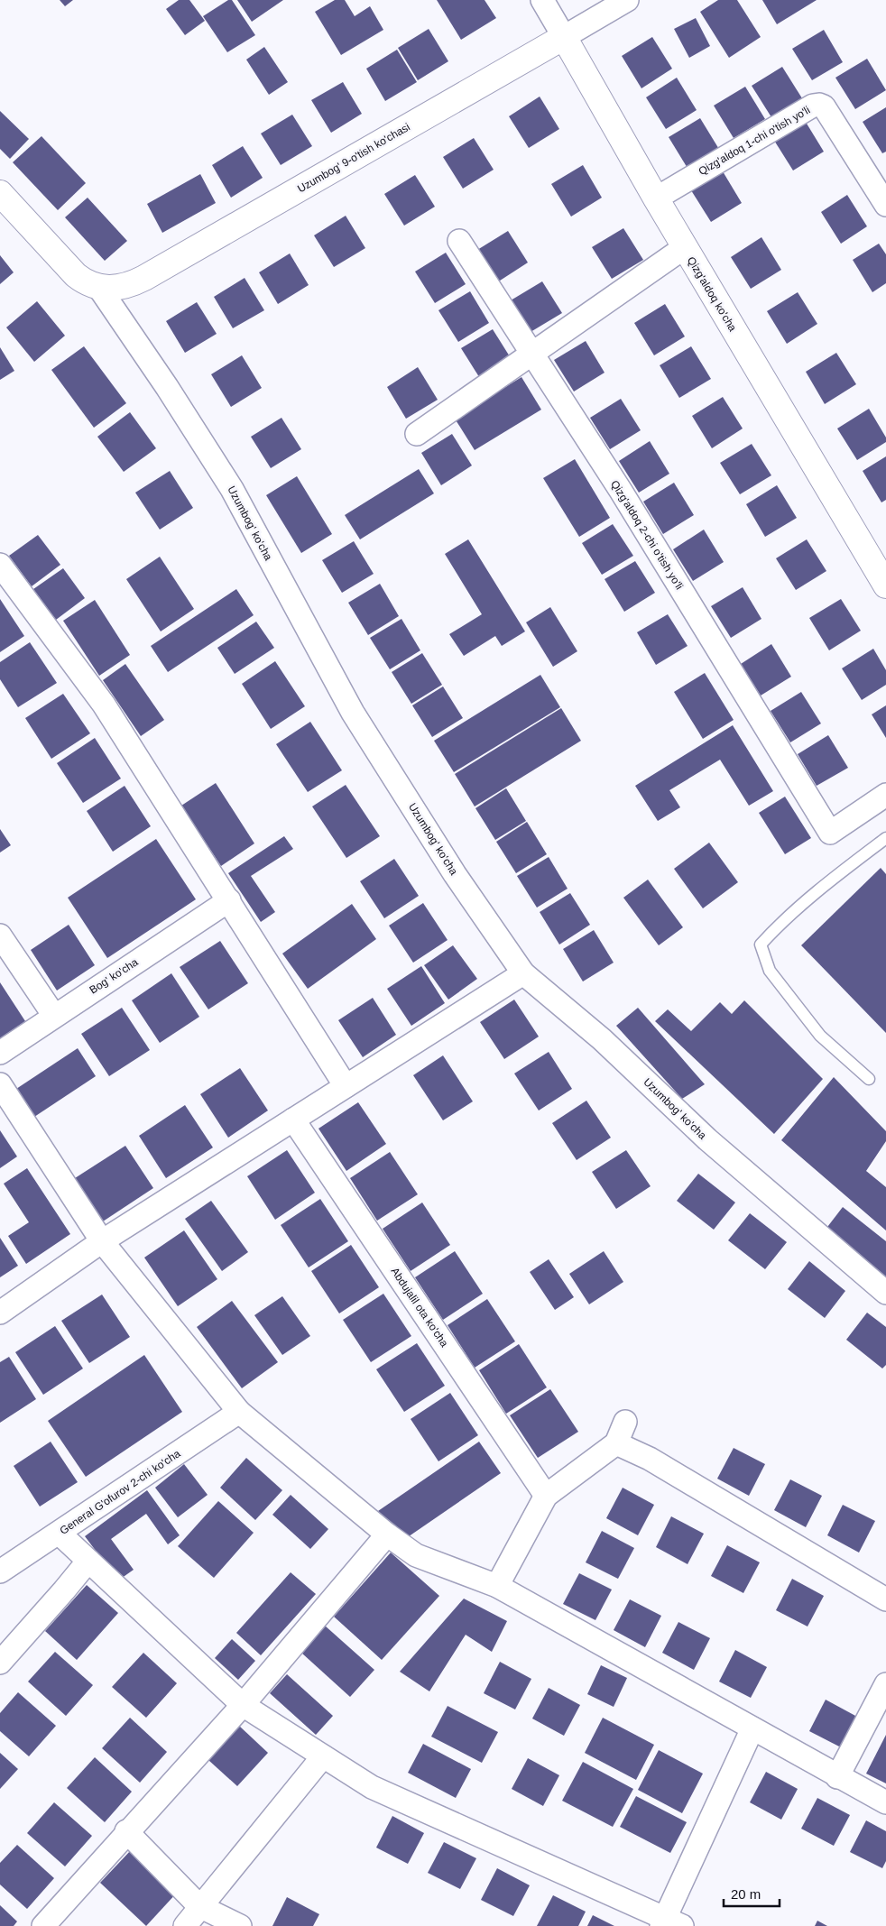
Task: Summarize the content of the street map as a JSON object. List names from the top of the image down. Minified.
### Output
{"streets":{"street":["Qizg'aldoq 1-chi o'tish yo'li","Uzumbog' 9-o'tish ko'chasi","Qizg'aldoq ko'cha","Uzumbog' ko'cha","Qizg'aldoq 2-chi o'tish yo'li","Bog' ko'cha","Abdujalil ota ko'cha","General G'ofurov 2-chi ko'cha"]},"crossings":[["Qizg'aldoq 1-chi o'tish yo'li","Qizg'aldoq ko'cha"],["Uzumbog' 9-o'tish ko'chasi","Qizg'aldoq ko'cha"],["Uzumbog' 9-o'tish ko'chasi","Uzumbog' ko'cha"]],"scale_bar":"20 m"}
